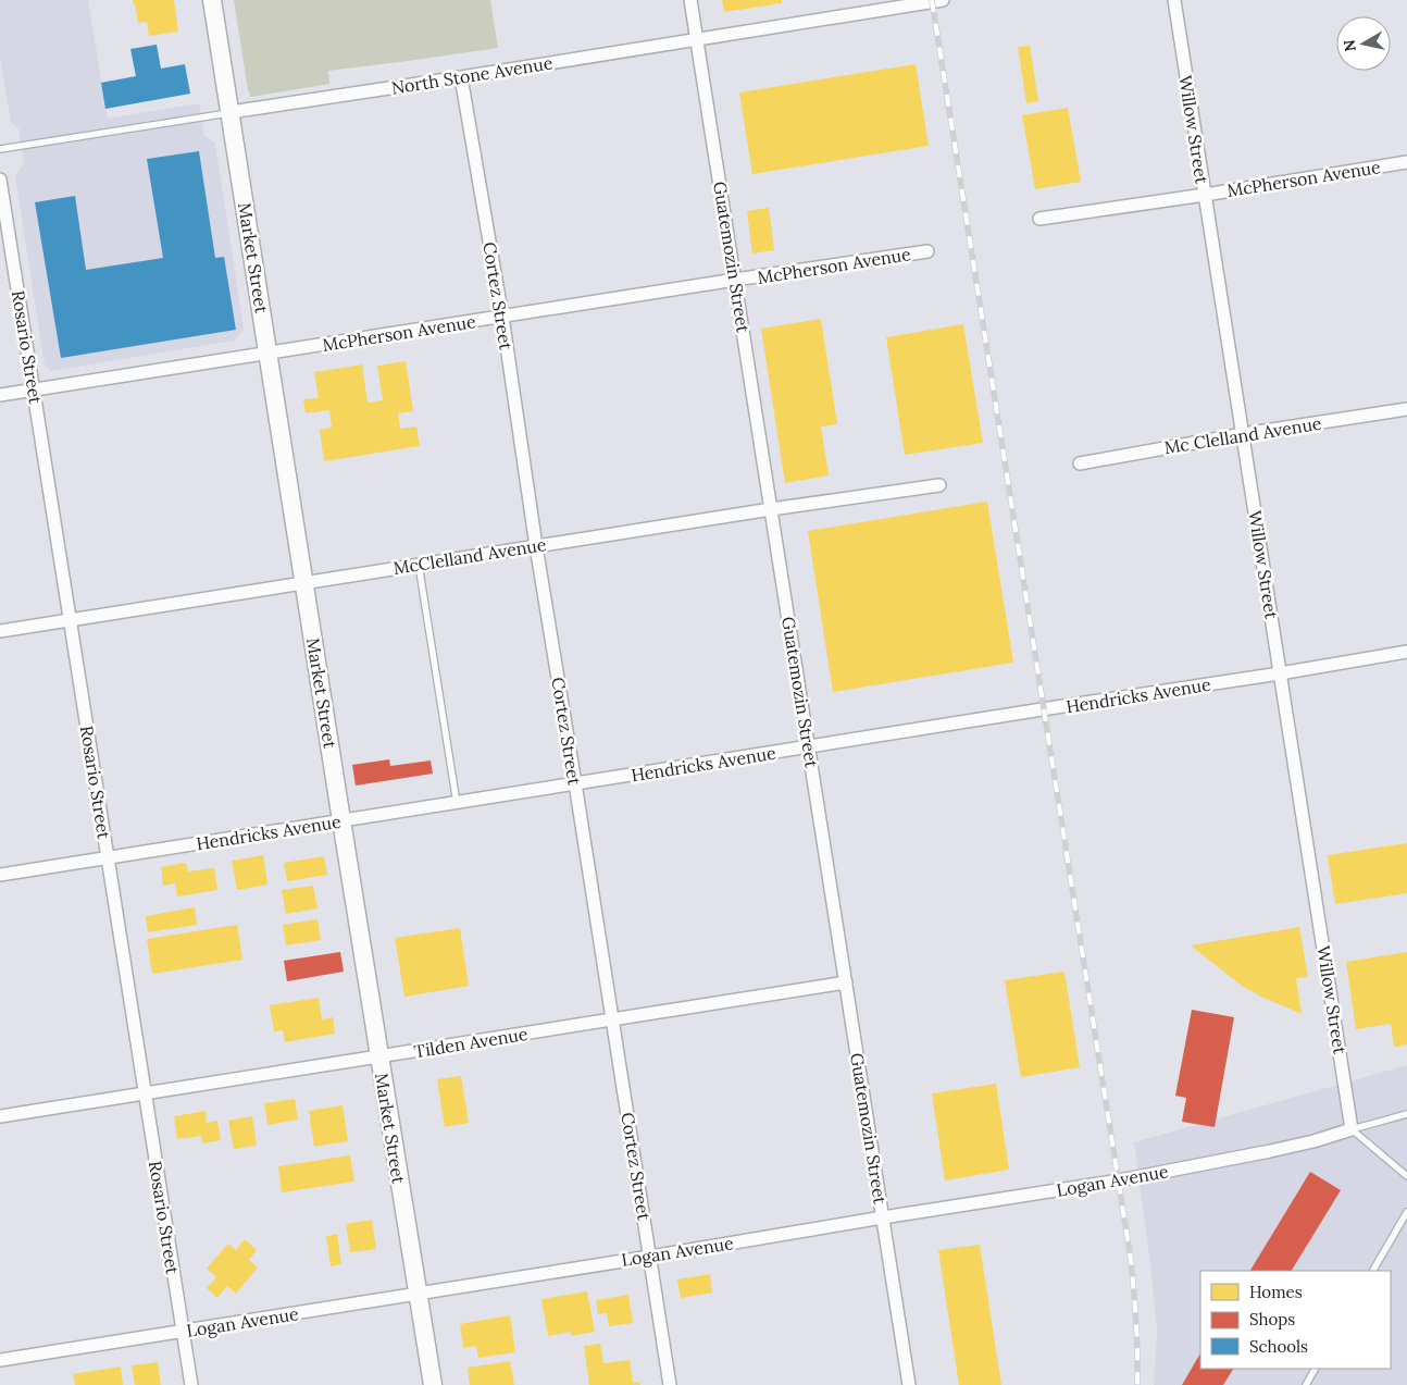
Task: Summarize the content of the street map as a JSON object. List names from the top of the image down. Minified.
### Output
{"streets":{"street":["North Stone Avenue","Willow Street","McPherson Avenue","Guatemozin Street","Market Street","Cortez Street","Rosario Street","Mc Clelland Avenue","McClelland Avenue","Hendricks Avenue","Tilden Avenue","Logan Avenue"]},"crossings":[["North Stone Avenue","Guatemozin Street"],["North Stone Avenue","Market Street"],["North Stone Avenue","Cortez Street"],["Willow Street","McPherson Avenue"],["Willow Street","Mc Clelland Avenue"],["Willow Street","Hendricks Avenue"],["Willow Street","Logan Avenue"],["McPherson Avenue","Guatemozin Street"],["McPherson Avenue","Market Street"],["McPherson Avenue","Cortez Street"],["McPherson Avenue","Rosario Street"],["Guatemozin Street","McClelland Avenue"],["Guatemozin Street","Hendricks Avenue"],["Guatemozin Street","Tilden Avenue"],["Guatemozin Street","Logan Avenue"],["Market Street","McClelland Avenue"],["Market Street","Hendricks Avenue"],["Market Street","Tilden Avenue"],["Market Street","Logan Avenue"],["Cortez Street","McClelland Avenue"],["Cortez Street","Hendricks Avenue"],["Cortez Street","Tilden Avenue"],["Cortez Street","Logan Avenue"],["Rosario Street","McClelland Avenue"],["Rosario Street","Hendricks Avenue"],["Rosario Street","Tilden Avenue"],["Rosario Street","Logan Avenue"]],"legend":["Homes","Shops","Schools"],"north":"left"}
